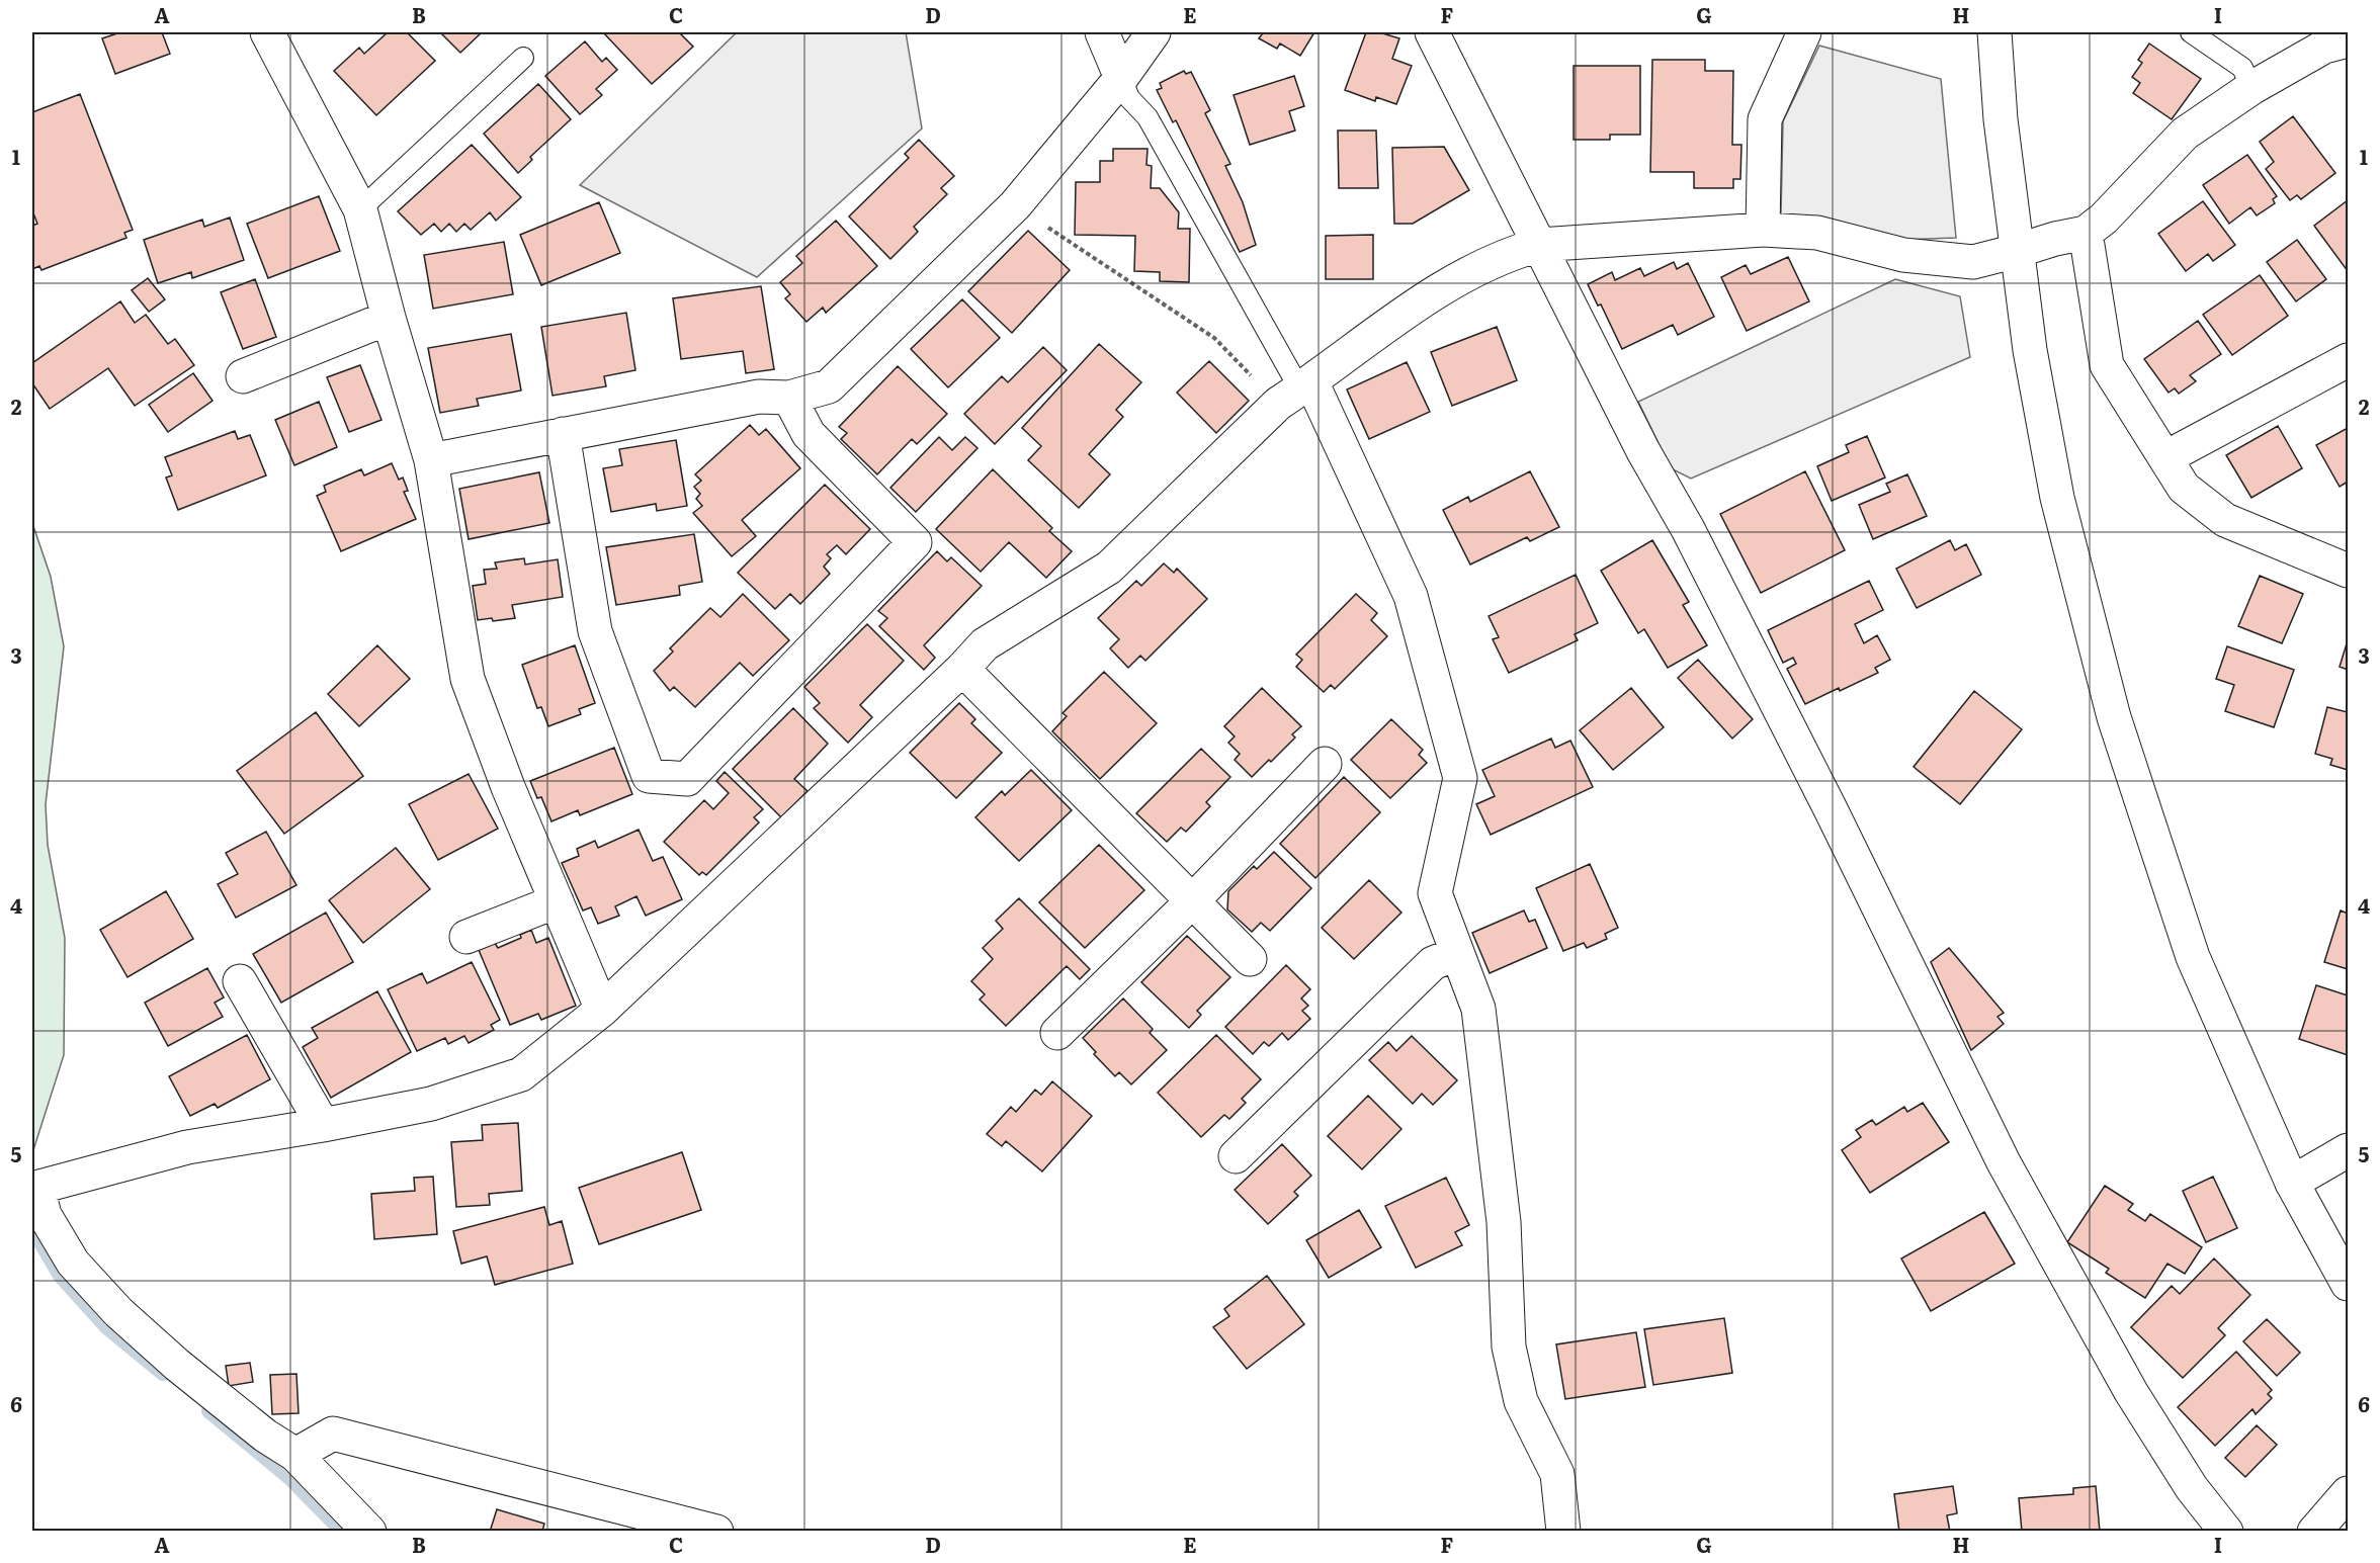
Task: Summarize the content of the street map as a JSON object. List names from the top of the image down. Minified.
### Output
{"grid":{"columns":["A","B","C","D","E","F","G","H","I"],"rows":["1","2","3","4","5","6"]}}
